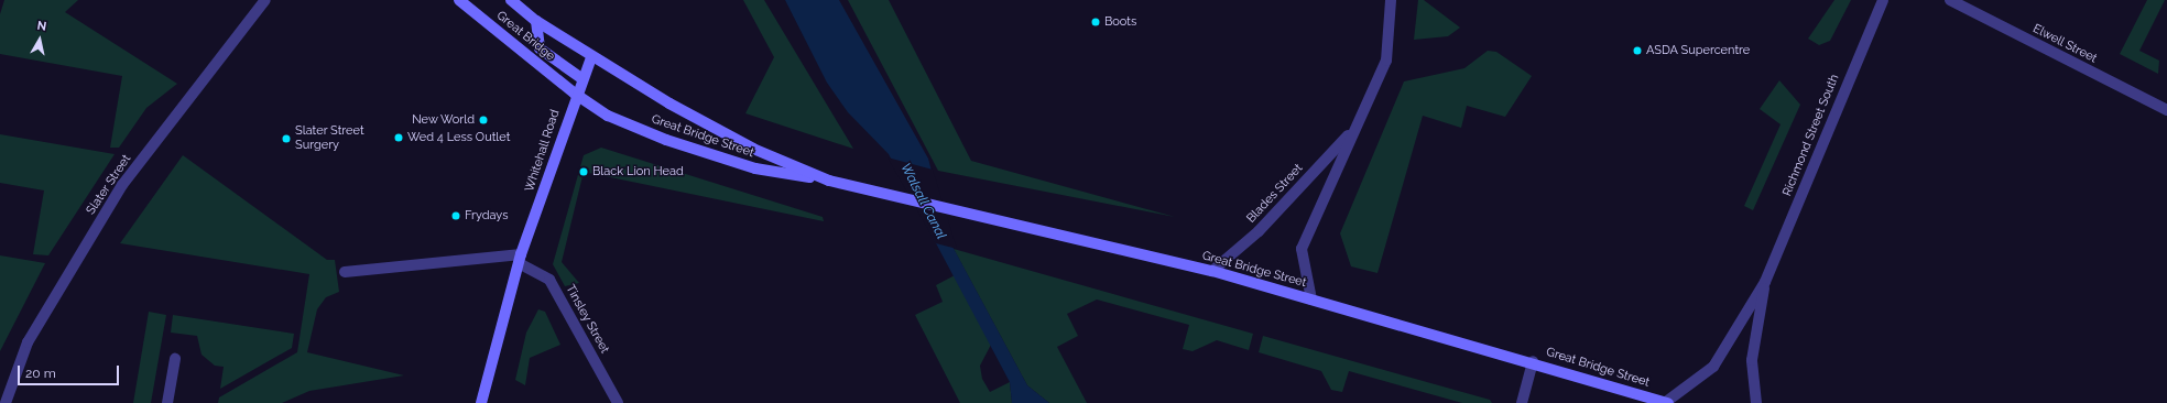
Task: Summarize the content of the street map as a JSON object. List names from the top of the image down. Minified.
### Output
{"streets":{"street":["Great Bridge","Elwell Street","Richmond Street South","Great Bridge Street","Whitehall Road","Slater Street","Blades Street","Tinsley Street"]},"crossings":[["Great Bridge","Great Bridge Street"],["Great Bridge","Whitehall Road"],["Richmond Street South","Great Bridge Street"],["Great Bridge Street","Whitehall Road"],["Great Bridge Street","Blades Street"],["Whitehall Road","Tinsley Street"]],"water":["Walsall Canal"],"places":["Boots","ASDA Supercentre","New World","Wed 4 Less Outlet","Slater Street Surgery","Black Lion Head","Frydays"],"scale_bar":"20 m","north":"top"}
